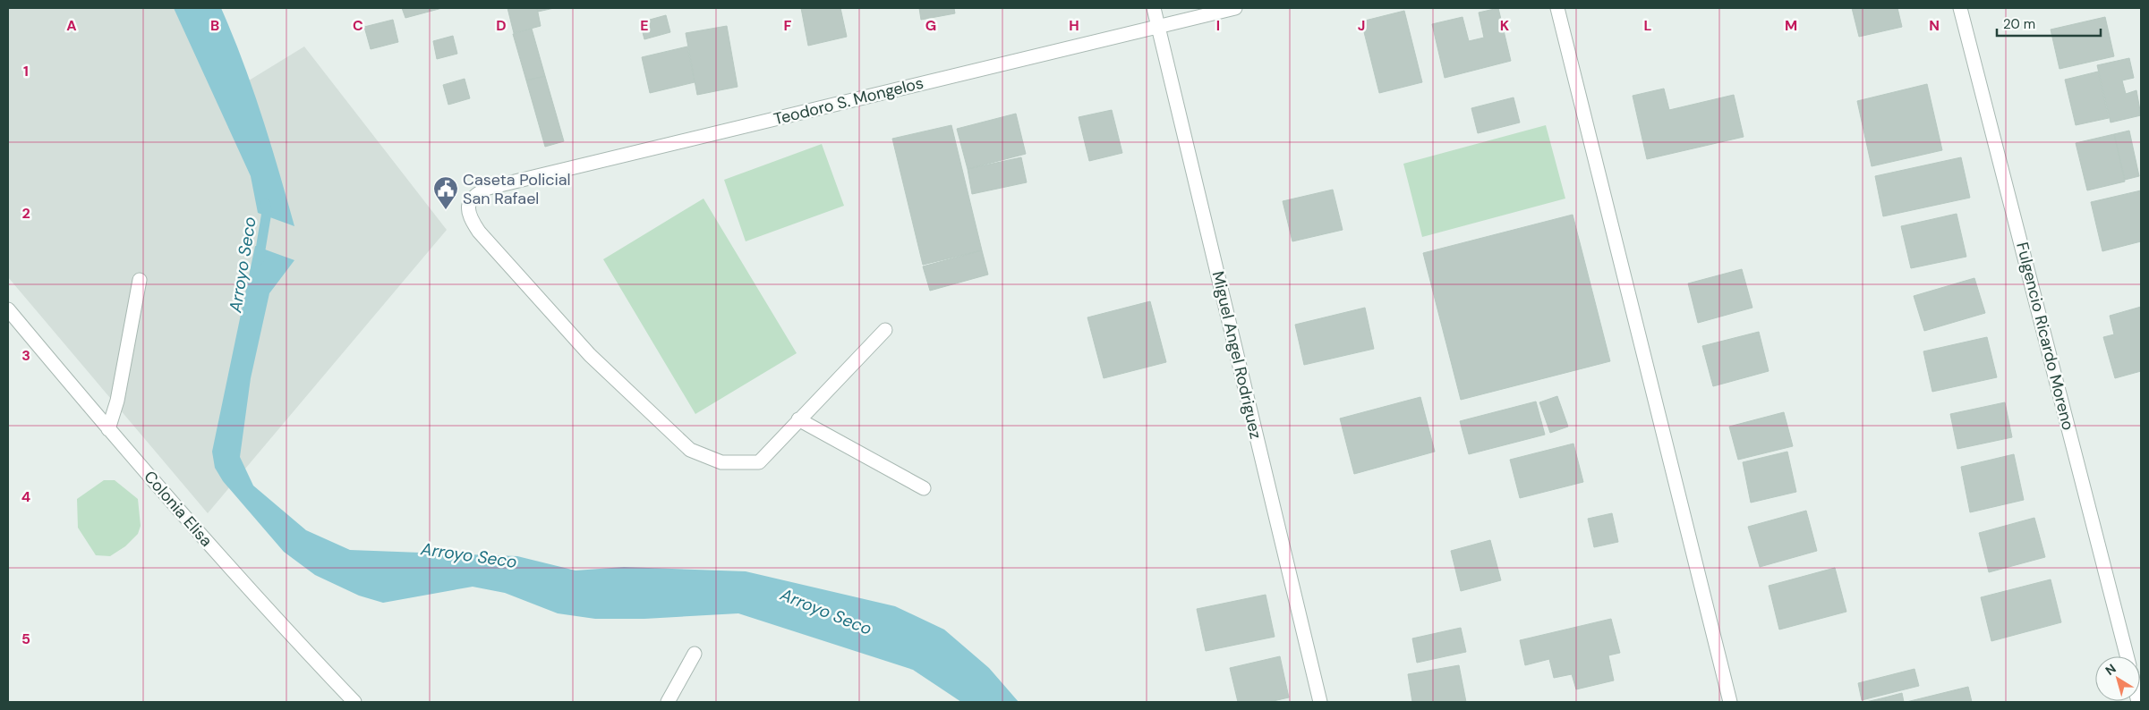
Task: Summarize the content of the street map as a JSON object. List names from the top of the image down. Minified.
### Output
{"streets":{"street":["Teodoro S. Mongelos","Fulgencio Ricardo Moreno","Miguel Angel Rodriguez","Colonia Elisa"]},"crossings":[["Teodoro S. Mongelos","Miguel Angel Rodriguez"]],"water":["Arroyo Seco"],"places":{"public building":["Caseta Policial San Rafael"]},"scale_bar":"20 m","north":"top left","grid":{"columns":["A","B","C","D","E","F","G","H","I","J","K","L","M","N"],"rows":["1","2","3","4","5"]}}
